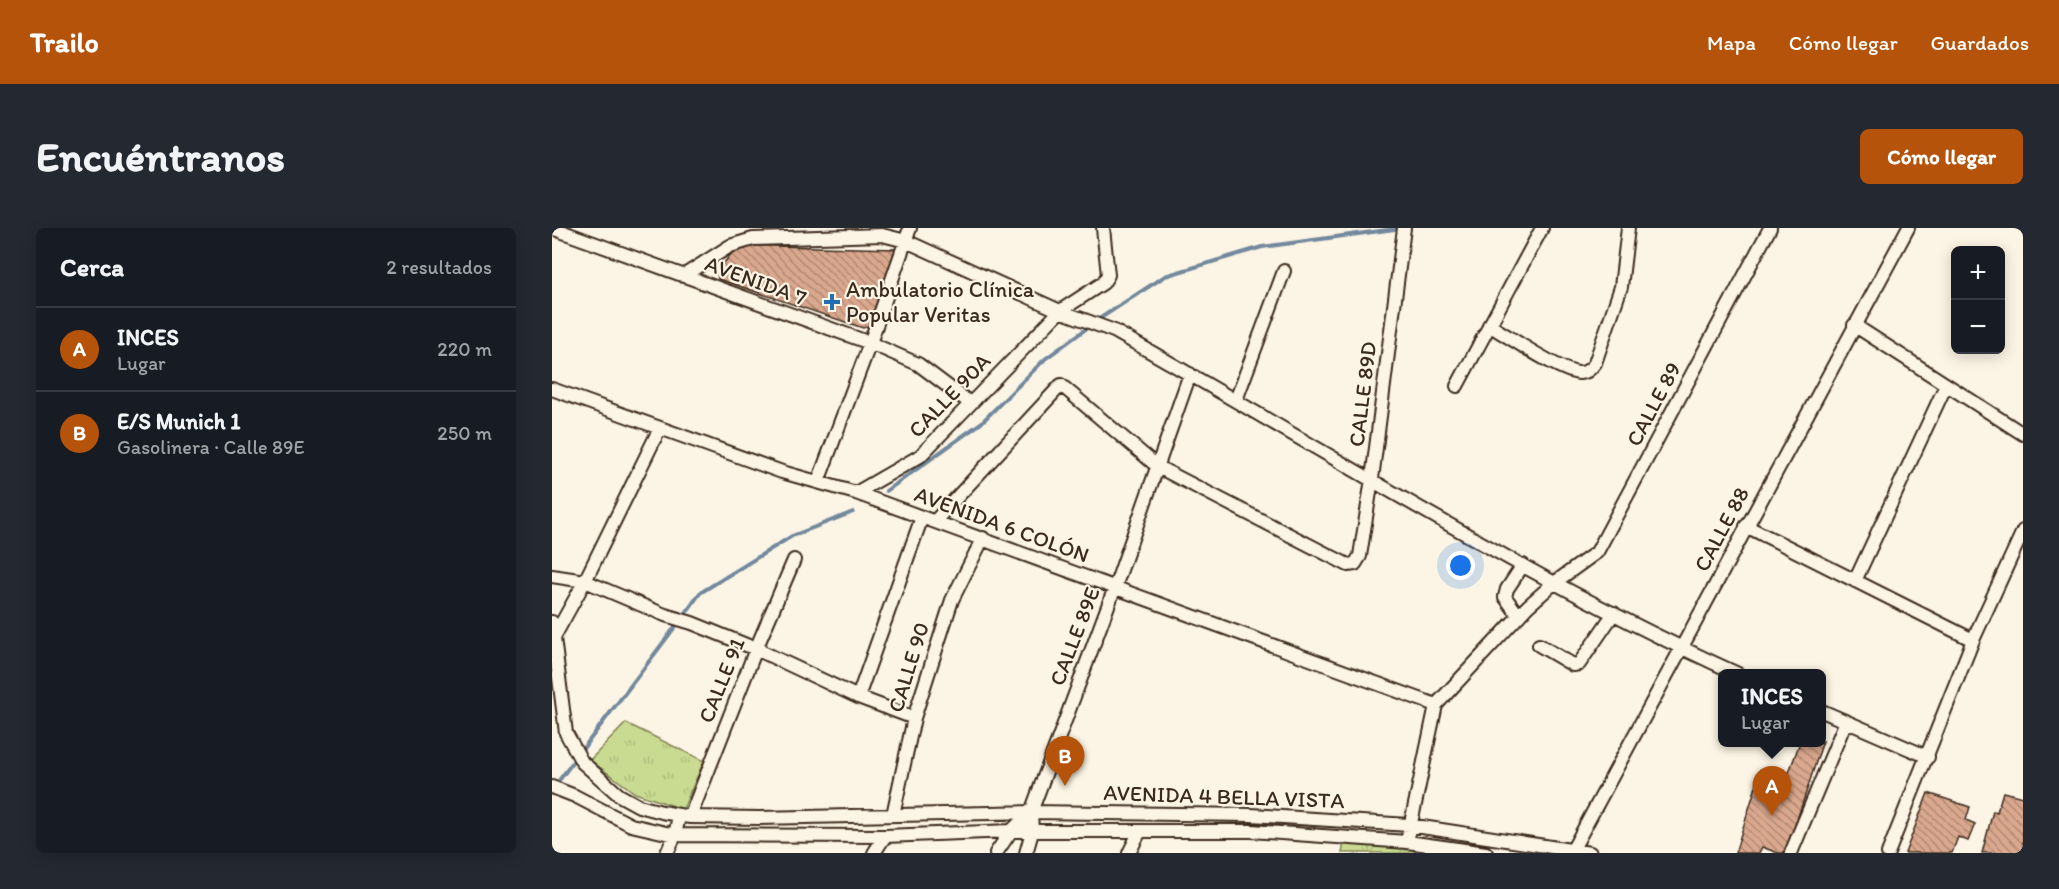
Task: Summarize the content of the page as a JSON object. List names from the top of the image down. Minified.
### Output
{"streets":{"street":["AVENIDA 7","CALLE 89D","CALLE 90A","CALLE 89","AVENIDA 6 COLÓN","CALLE 88","CALLE 89E","CALLE 90","CALLE 91","AVENIDA 4 BELLA VISTA"]},"crossings":[["AVENIDA 7","CALLE 90A"],["CALLE 89D","CALLE 89E"],["CALLE 90A","AVENIDA 6 COLÓN"],["CALLE 89","AVENIDA 6 COLÓN"],["AVENIDA 6 COLÓN","CALLE 89E"],["AVENIDA 6 COLÓN","CALLE 90"],["CALLE 88","AVENIDA 4 BELLA VISTA"],["CALLE 89E","AVENIDA 4 BELLA VISTA"],["CALLE 90","AVENIDA 4 BELLA VISTA"],["CALLE 91","AVENIDA 4 BELLA VISTA"]],"places":{"health":["Ambulatorio Clínica Popular Veritas"]},"page":{"header":"Trailo","nav":["Mapa","Cómo llegar","Guardados"],"buttons":"Cómo llegar","title":"Encuéntranos","heading":["Cerca","2 resultados"],"map_buttons":["+","−"],"list":[{"mark":"A","name":"INCES","note":"Lugar","value":"220 m"},{"mark":"B","name":"E/S Munich 1","note":"Gasolinera · Calle 89E","value":"250 m"}],"popup":["INCES","Lugar"],"pins":["B","A"]}}
